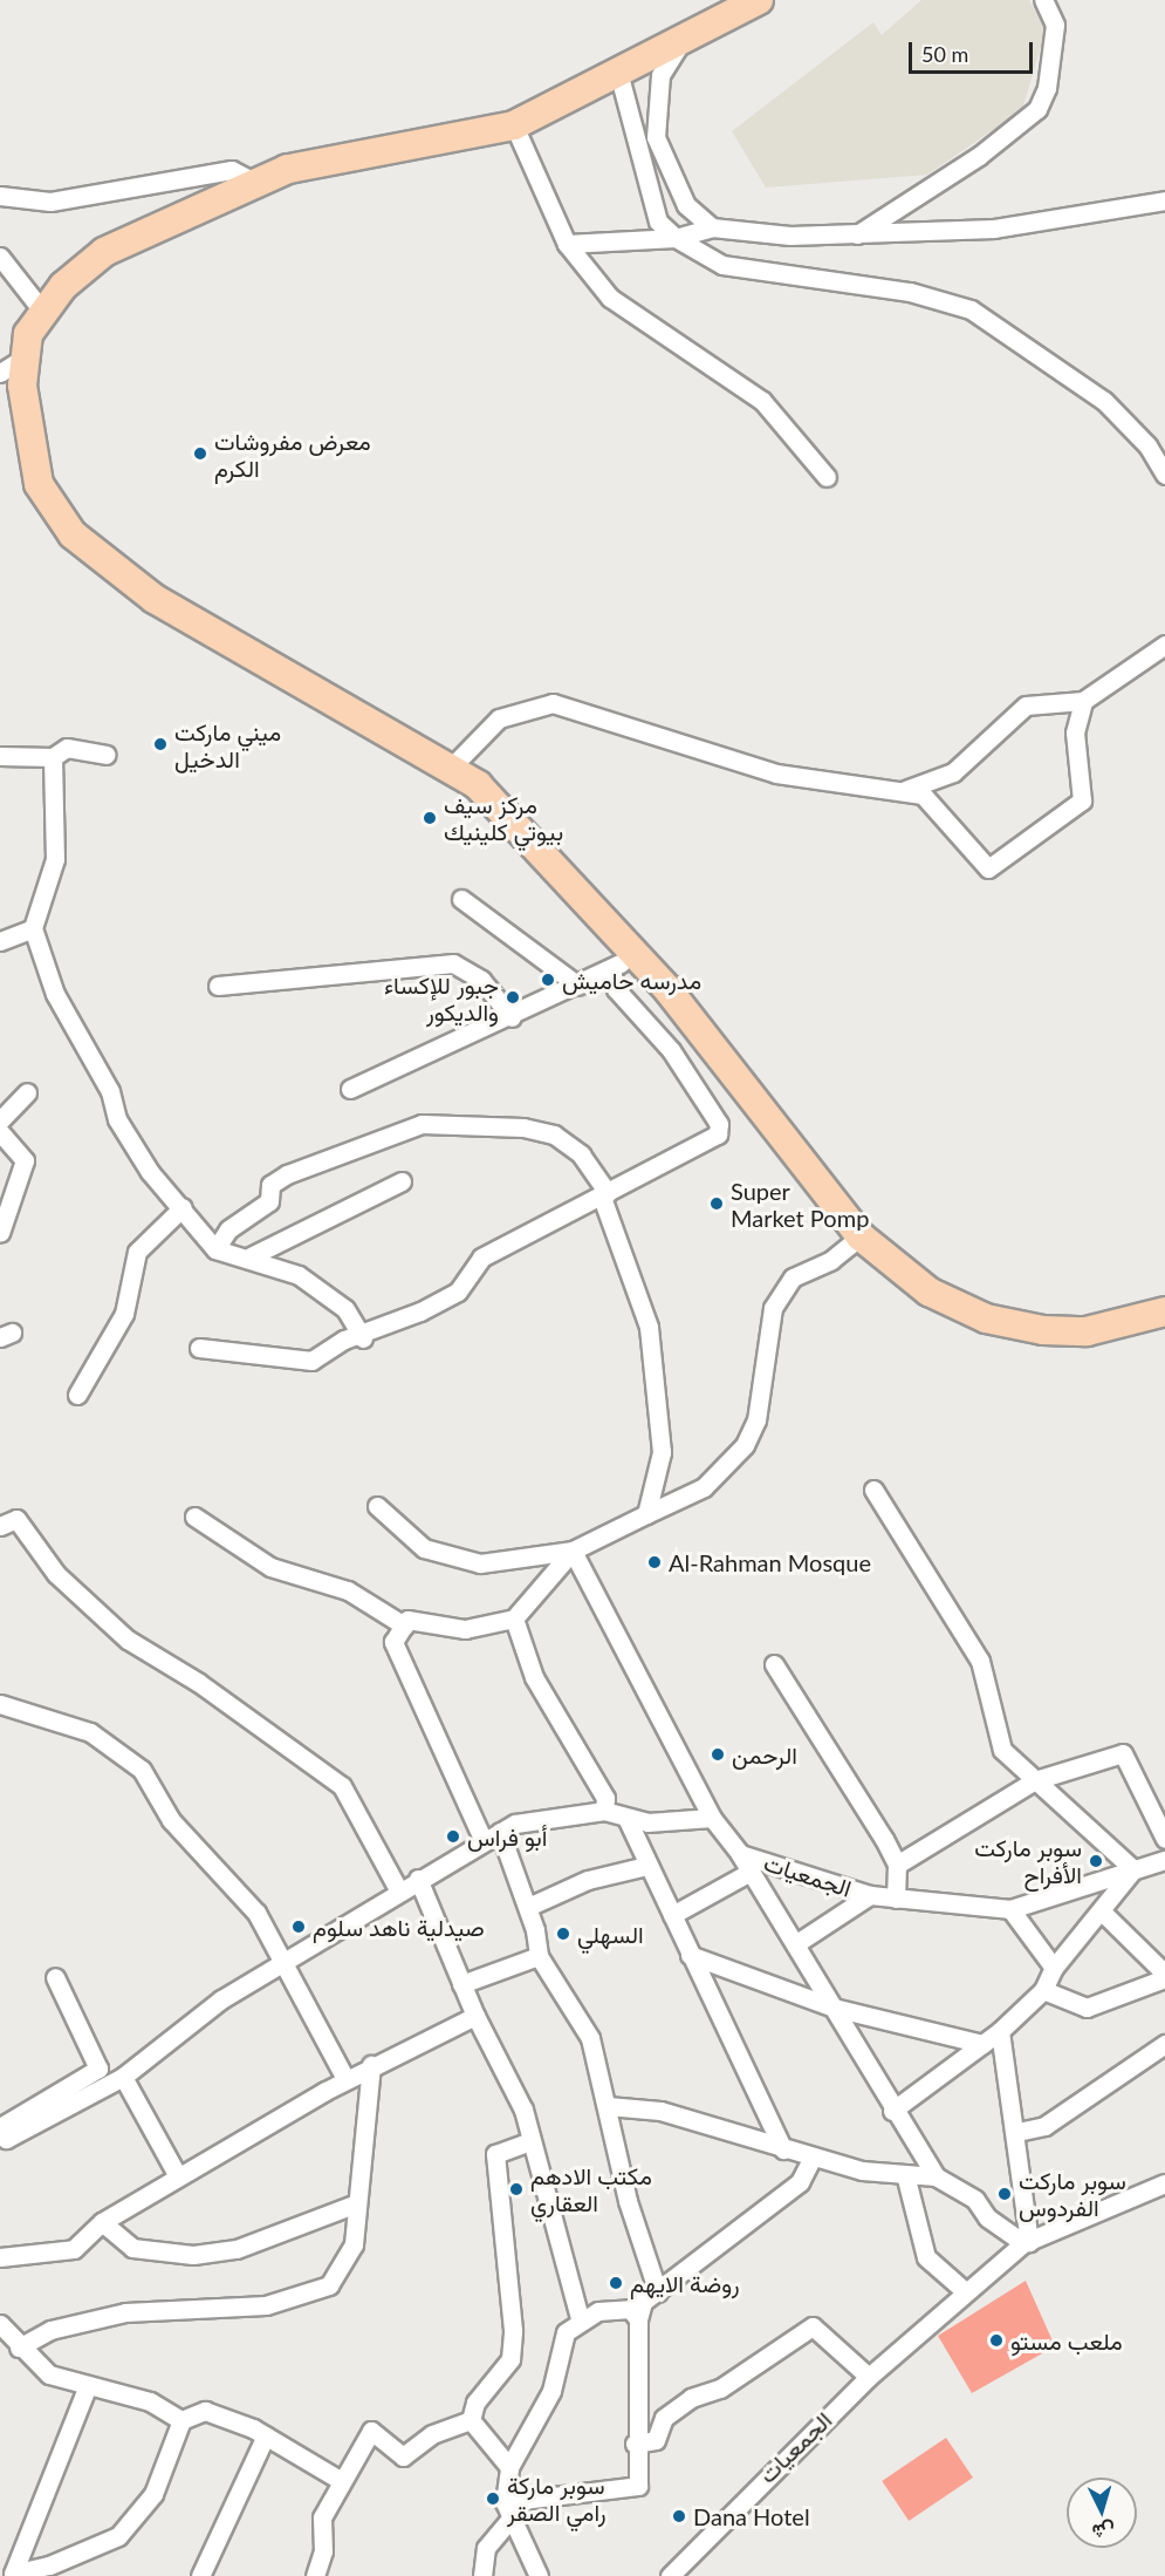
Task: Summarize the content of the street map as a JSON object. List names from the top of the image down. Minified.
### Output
{"streets":{"street":["الجمعيات"]},"places":["معرض مفروشات الكرم","ميني ماركت الدخيل","مركز سيف بيوتي كلينيك","مدرسه حاميش","جبور للإكساء والديكور","Super Market Pomp","Al-Rahman Mosque","الرحمن","أبو فراس","سوبر ماركت الأفراح","صيدلية ناهد سلوم","السهلي","مكتب الادهم العقاري","سوبر ماركت الفردوس","روضة الايهم","ملعب مستو","سوبر ماركة رامي الصقر","Dana Hotel"],"scale_bar":"50 m","north":"bottom"}
